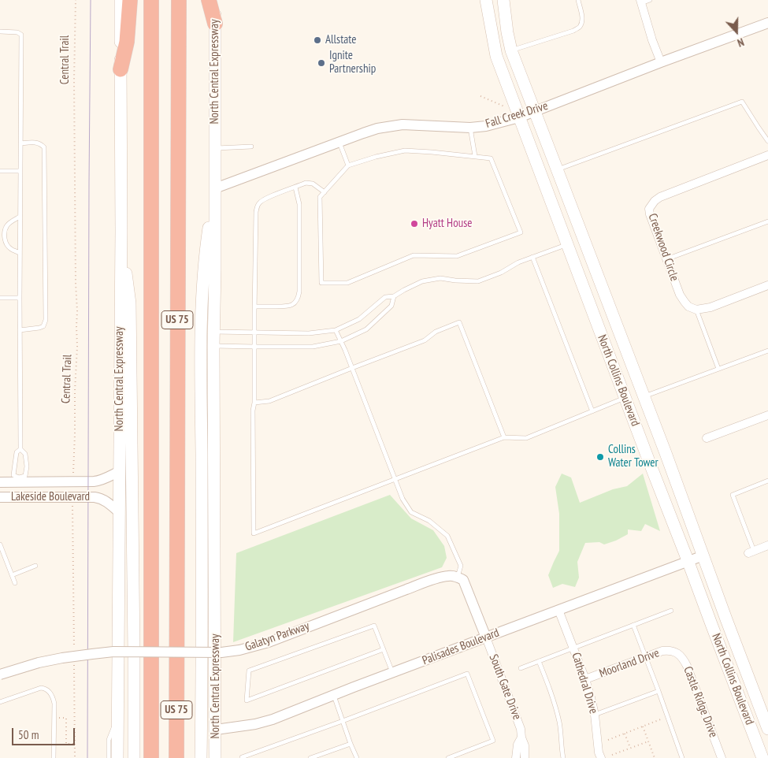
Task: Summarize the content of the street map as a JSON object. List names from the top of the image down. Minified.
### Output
{"streets":{"highway":["US 75"],"main road":["North Central Expressway","North Collins Boulevard"],"street":["Fall Creek Drive","Creekwood Circle","Lakeside Boulevard","Galatyn Parkway","Palisades Boulevard","Moorland Drive","Cathedral Drive","South Gate Drive","Castle Ridge Drive"],"path":["Central Trail"]},"crossings":[["Central Trail","Lakeside Boulevard"],["North Central Expressway","Fall Creek Drive"],["North Central Expressway","Lakeside Boulevard"],["North Central Expressway","Palisades Boulevard"],["Fall Creek Drive","North Collins Boulevard"],["North Collins Boulevard","Palisades Boulevard"],["Palisades Boulevard","Cathedral Drive"],["Palisades Boulevard","South Gate Drive"],["Moorland Drive","Cathedral Drive"],["Moorland Drive","Castle Ridge Drive"]],"places":["Allstate","Ignite Partnership","Hyatt House","Collins Water Tower"],"scale_bar":"50 m","north":"bottom"}
